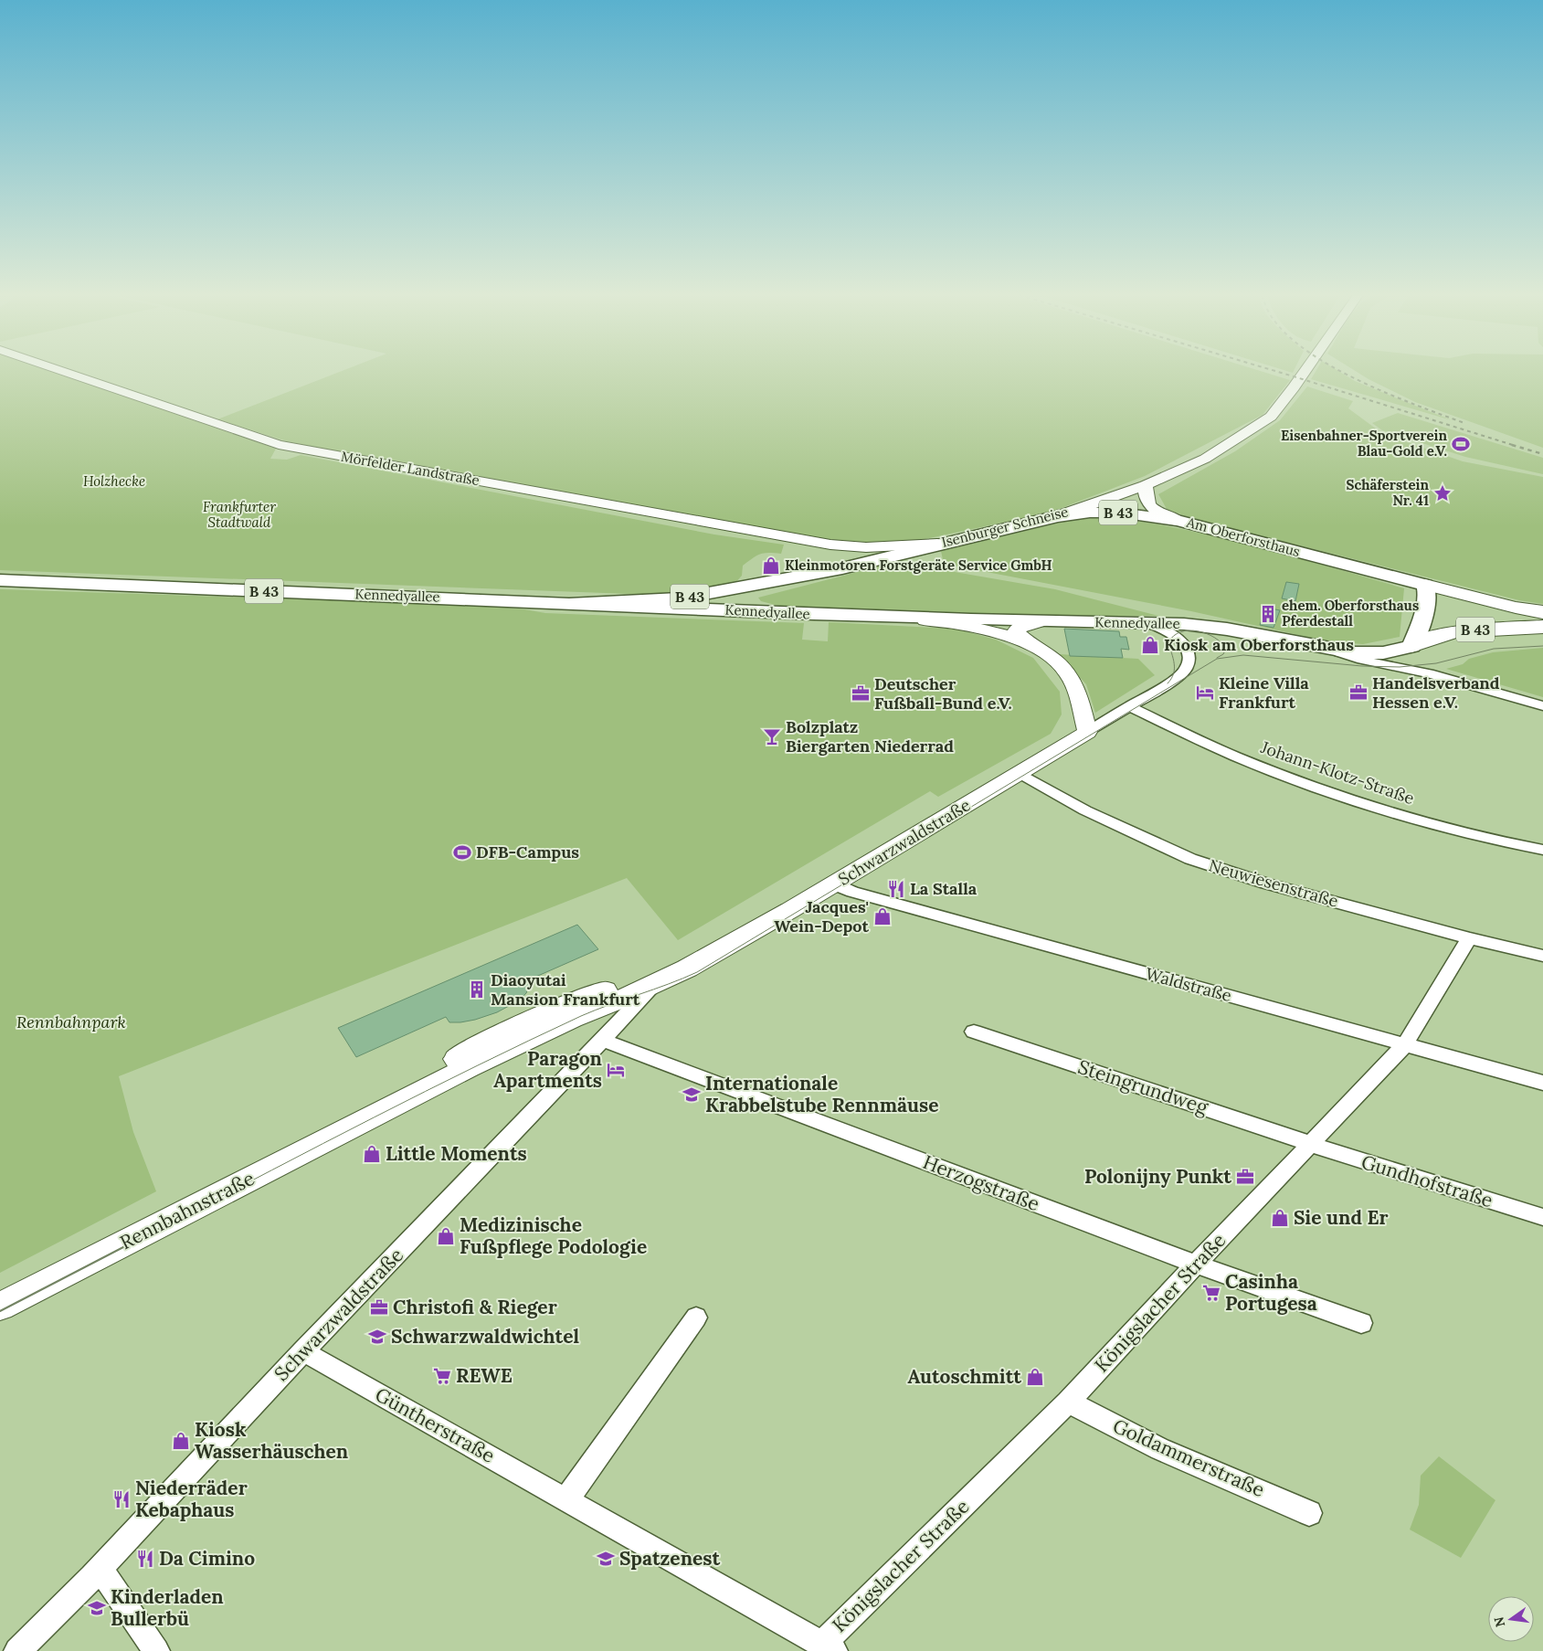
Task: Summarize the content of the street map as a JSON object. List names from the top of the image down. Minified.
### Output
{"streets":{"highway":["B 43"],"main road":["Mörfelder Landstraße","Isenburger Schneise","Am Oberforsthaus","Kennedyallee","Schwarzwaldstraße","Rennbahnstraße"],"street":["Johann-Klotz-Straße","Neuwiesenstraße","Waldstraße","Steingrundweg","Gundhofstraße","Herzogstraße","Königslacher Straße","Güntherstraße","Goldammerstraße"]},"crossings":[["Mörfelder Landstraße","Isenburger Schneise"],["B 43","Am Oberforsthaus"],["B 43","Kennedyallee"],["Isenburger Schneise","Am Oberforsthaus"],["Isenburger Schneise","Kennedyallee"],["Kennedyallee","Schwarzwaldstraße"],["Johann-Klotz-Straße","Schwarzwaldstraße"],["Schwarzwaldstraße","Neuwiesenstraße"],["Schwarzwaldstraße","Waldstraße"],["Schwarzwaldstraße","Herzogstraße"],["Schwarzwaldstraße","Rennbahnstraße"],["Schwarzwaldstraße","Güntherstraße"],["Neuwiesenstraße","Königslacher Straße"],["Waldstraße","Königslacher Straße"],["Steingrundweg","Gundhofstraße"],["Steingrundweg","Königslacher Straße"],["Gundhofstraße","Königslacher Straße"],["Herzogstraße","Königslacher Straße"],["Königslacher Straße","Güntherstraße"],["Königslacher Straße","Goldammerstraße"]],"parks":["Holzhecke","Frankfurter Stadtwald","Rennbahnpark"],"places":{"sports":["Eisenbahner-Sportverein Blau-Gold e.V.","DFB-Campus"],"place":["Schäferstein Nr. 41"],"shop":["Kleinmotoren Forstgeräte Service GmbH","Kiosk am Oberforsthaus","Jacques' Wein-Depot","Little Moments","Sie und Er","Medizinische Fußpflege Podologie","Autoschmitt","Kiosk Wasserhäuschen"],"building":["ehem. Oberforsthaus Pferdestall","Diaoyutai Mansion Frankfurt"],"hotel":["Kleine Villa Frankfurt","Paragon Apartments"],"office":["Handelsverband Hessen e.V.","Deutscher Fußball-Bund e.V.","Polonijny Punkt","Christofi & Rieger"],"bar":["Bolzplatz Biergarten Niederrad"],"restaurant":["La Stalla","Niederräder Kebaphaus","Da Cimino"],"school or university":["Internationale Krabbelstube Rennmäuse","Schwarzwaldwichtel","Spatzenest","Kinderladen Bullerbü"],"supermarket":["Casinha Portugesa","REWE"]},"north":"left"}
